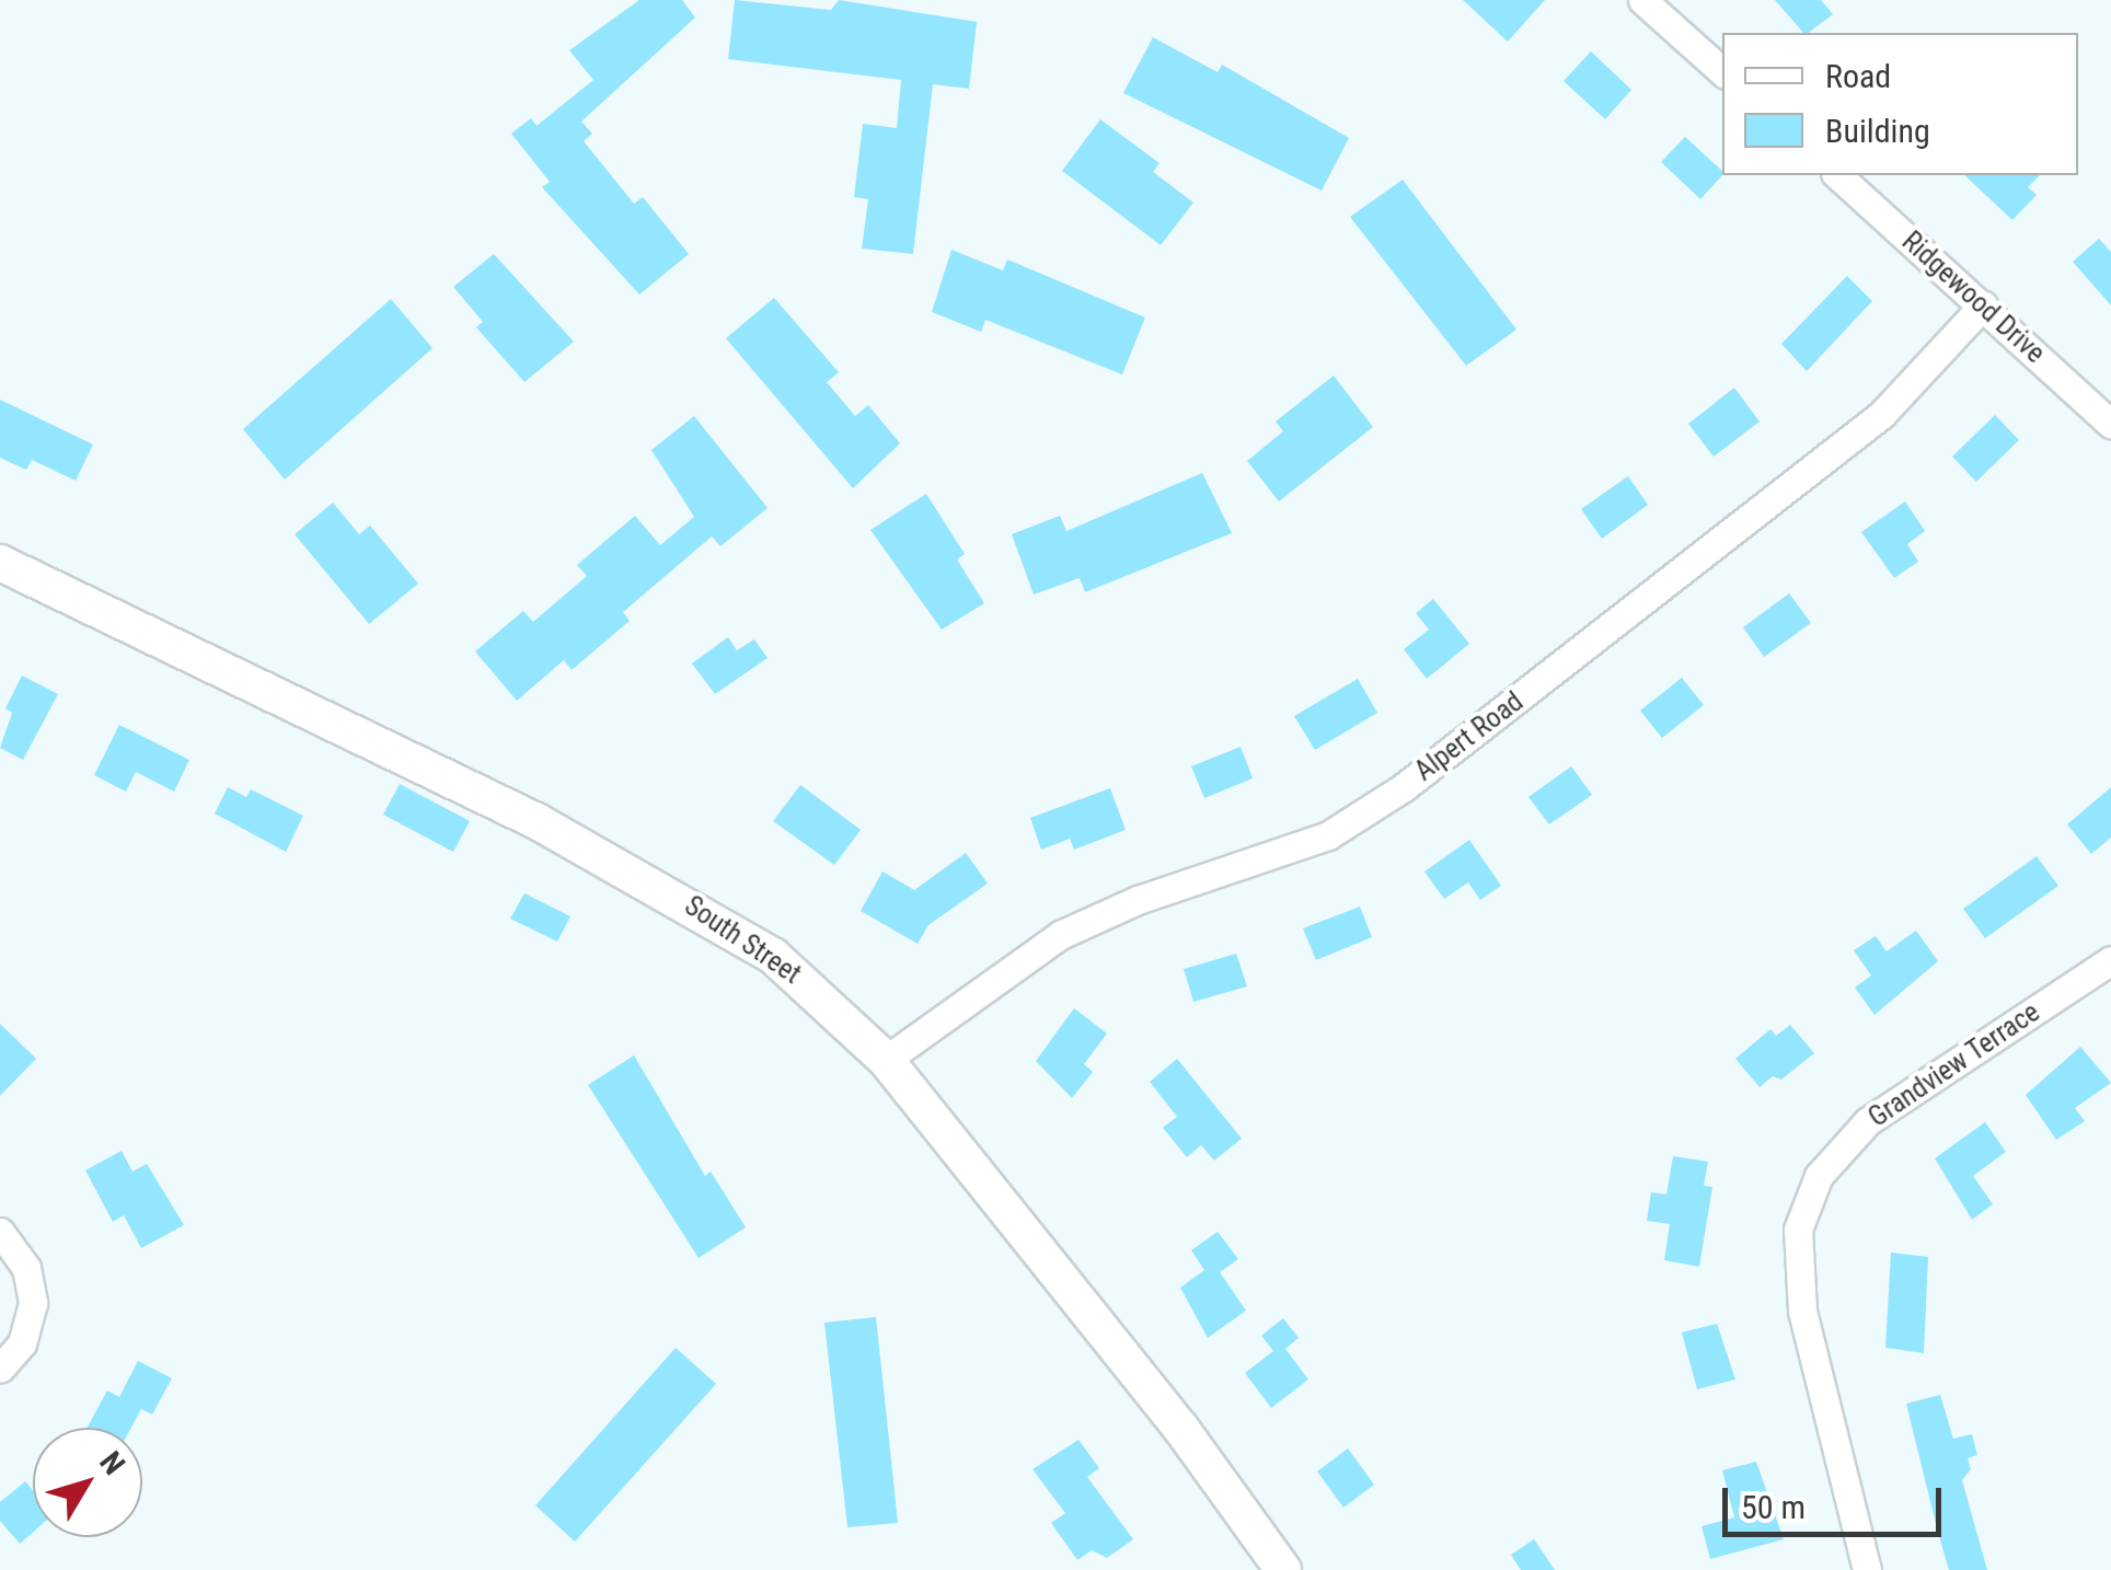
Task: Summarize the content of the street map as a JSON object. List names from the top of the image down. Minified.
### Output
{"streets":{"street":["Ridgewood Drive","Alpert Road","South Street","Grandview Terrace"]},"crossings":[["Ridgewood Drive","Alpert Road"],["Alpert Road","South Street"]],"legend":["Road","Building"],"scale_bar":"50 m","north":"top right"}
